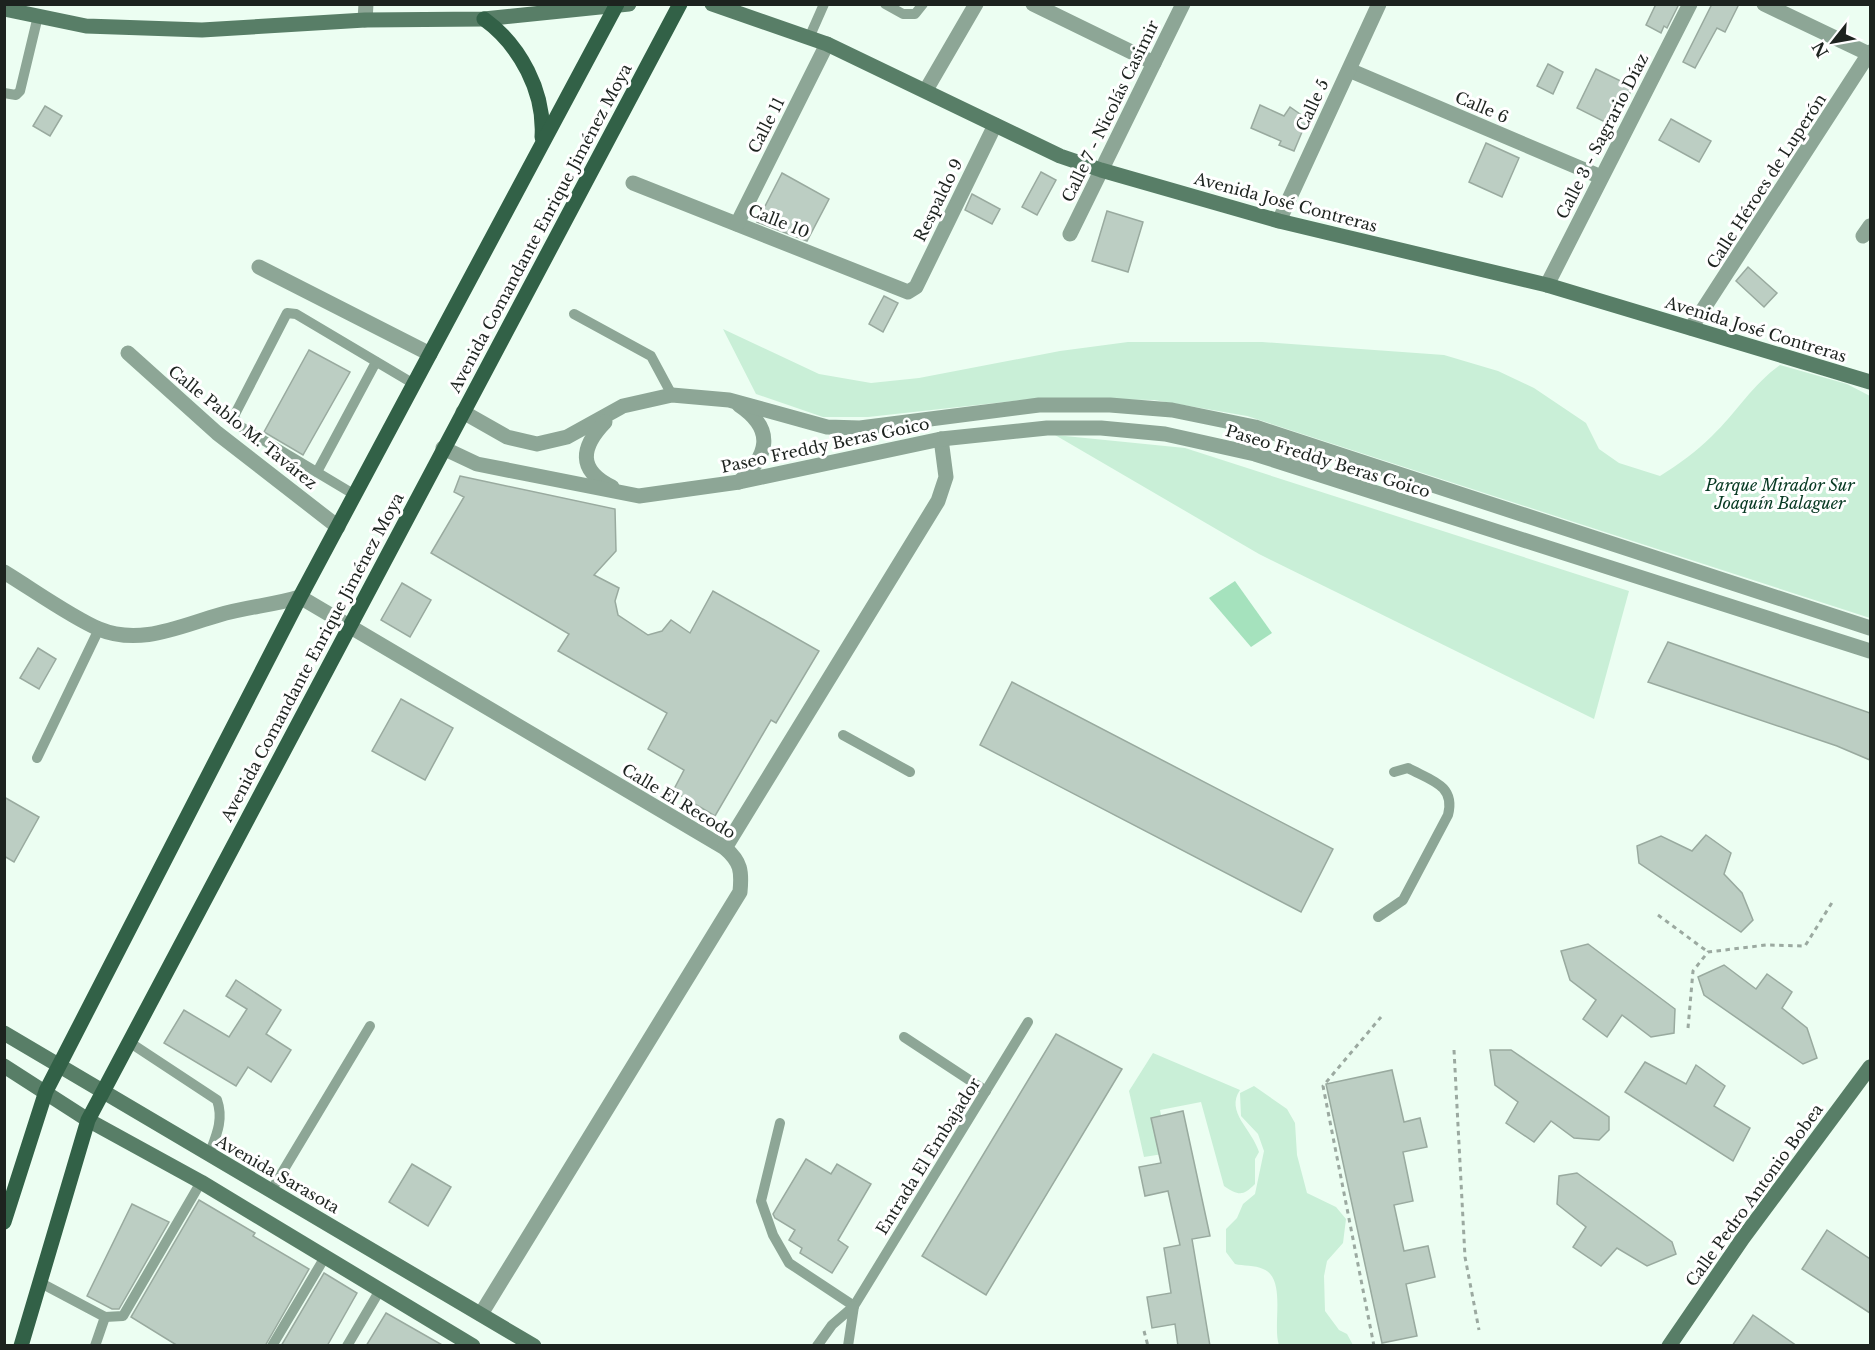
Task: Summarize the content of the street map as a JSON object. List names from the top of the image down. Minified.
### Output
{"streets":{"main road":["Avenida José Contreras","Avenida Comandante Enrique Jiménez Moya","Avenida Sarasota","Calle Pedro Antonio Bobea"],"street":["Calle 5","Calle 6","Calle 7 - Nicolás Casimir","Calle 11","Calle 3 - Sagrario Díaz","Calle Héroes de Luperón","Respaldo 9","Calle 10","Calle Pablo M. Tavárez","Paseo Freddy Beras Goico","Calle El Recodo"],"lane":["Entrada El Embajador"]},"crossings":[["Calle 5","Calle 6"],["Calle 5","Avenida José Contreras"],["Calle 6","Calle 3 - Sagrario Díaz"],["Calle 7 - Nicolás Casimir","Avenida José Contreras"],["Calle 11","Avenida José Contreras"],["Calle 11","Calle 10"],["Calle 3 - Sagrario Díaz","Avenida José Contreras"],["Calle Héroes de Luperón","Avenida José Contreras"],["Respaldo 9","Avenida José Contreras"],["Respaldo 9","Calle 10"],["Avenida Comandante Enrique Jiménez Moya","Paseo Freddy Beras Goico"],["Avenida Comandante Enrique Jiménez Moya","Calle El Recodo"],["Avenida Comandante Enrique Jiménez Moya","Avenida Sarasota"],["Calle El Recodo","Avenida Sarasota"]],"parks":["Parque Mirador Sur Joaquín Balaguer"],"north":"bottom left"}
